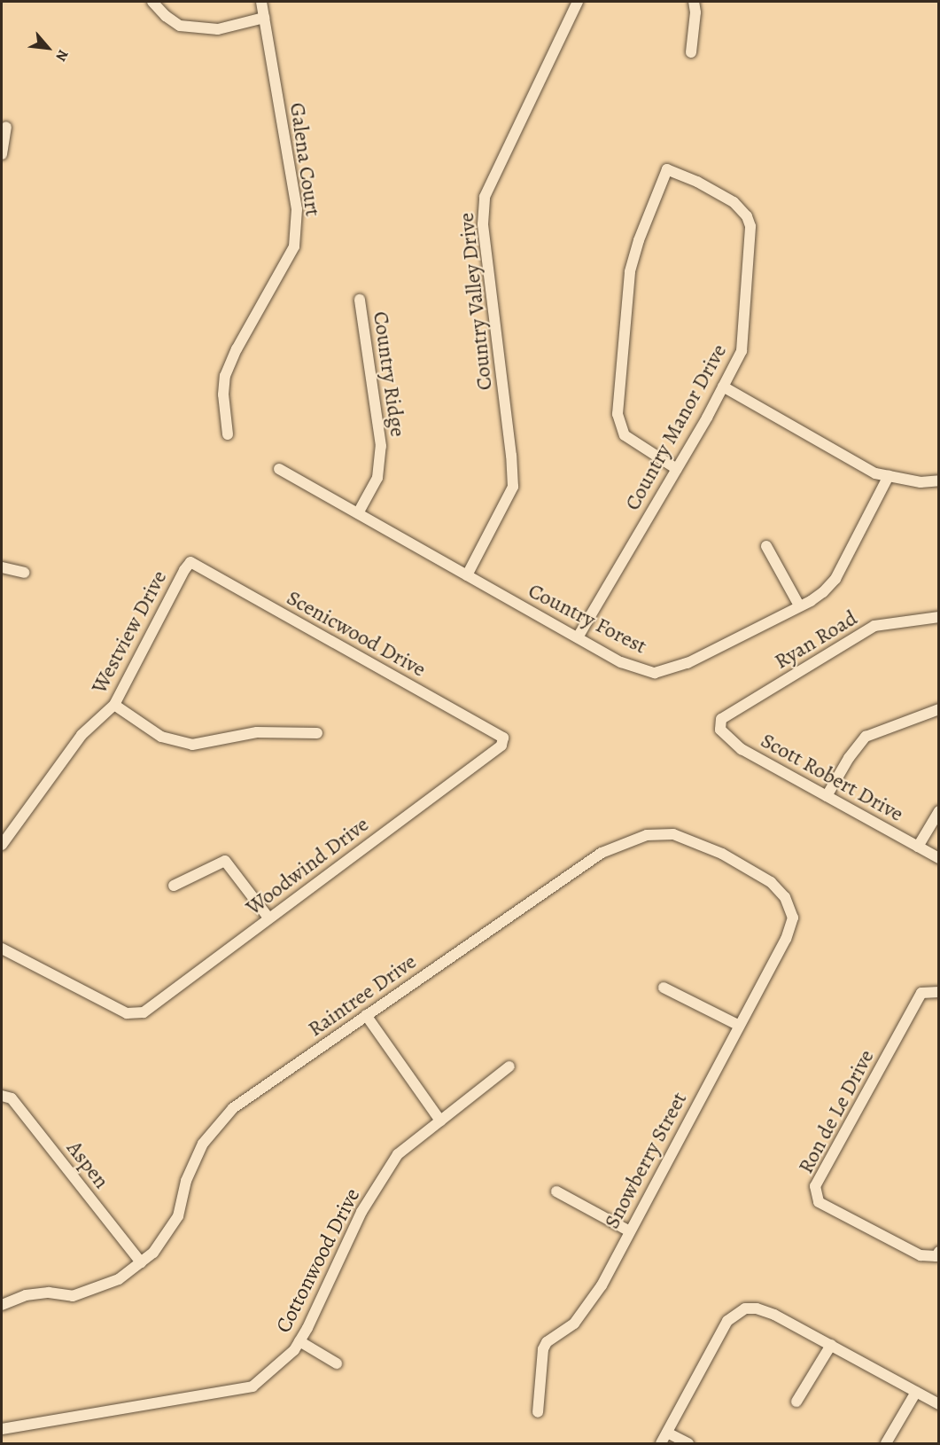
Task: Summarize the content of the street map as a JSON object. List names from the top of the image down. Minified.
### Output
{"streets":{"street":["Galena Court","Country Valley Drive","Country Ridge","Country Manor Drive","Country Forest","Westview Drive","Scenicwood Drive","Ryan Road","Scott Robert Drive","Woodwind Drive","Raintree Drive","Ron de Le Drive","Snowberry Street","Aspen","Cottonwood Drive"]},"crossings":[["Country Valley Drive","Country Forest"],["Country Ridge","Country Forest"],["Country Manor Drive","Country Forest"],["Westview Drive","Scenicwood Drive"],["Scenicwood Drive","Woodwind Drive"],["Ryan Road","Scott Robert Drive"],["Raintree Drive","Snowberry Street"],["Raintree Drive","Aspen"]],"north":"bottom right"}
